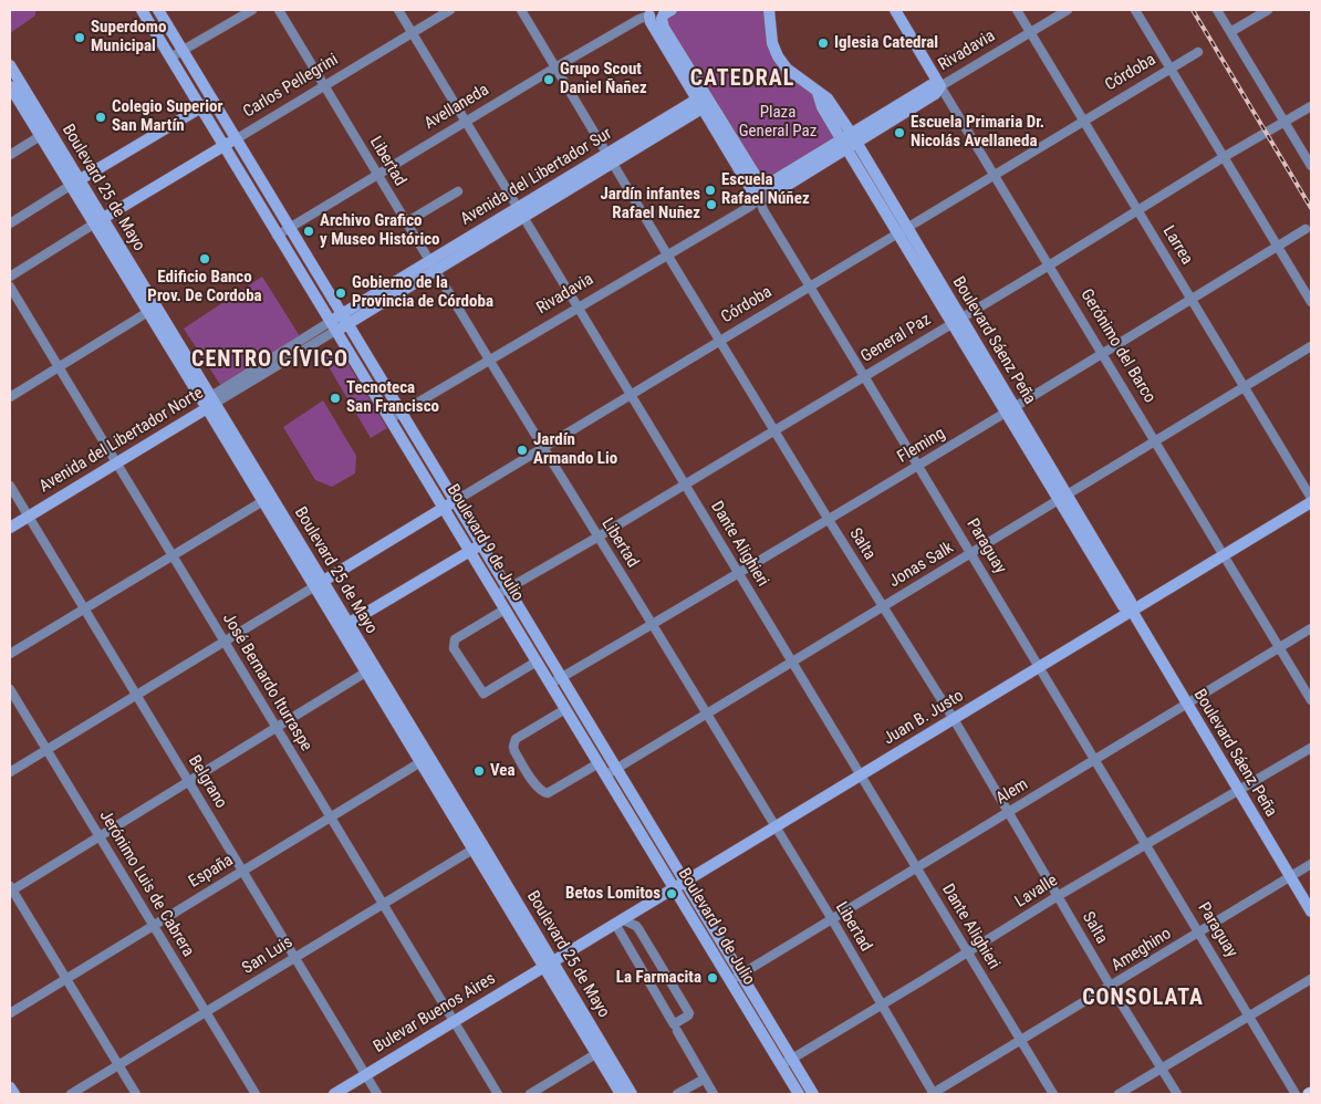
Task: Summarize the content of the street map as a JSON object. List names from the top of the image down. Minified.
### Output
{"streets":{"main road":["Rivadavia","Córdoba","Carlos Pellegrini","Avellaneda","Avenida del Libertador Sur","Boulevard 25 de Mayo","Boulevard Sáenz Peña","Gerónimo del Barco","Avenida del Libertador Norte","Boulevard 9 de Julio","Paraguay","Juan B. Justo","Bulevar Buenos Aires"],"street":["Libertad","Larrea","General Paz","Fleming","Dante Alighieri","Salta","Jonas Salk","José Bernardo Iturraspe","Belgrano","Alem","España","Jerónimo Luis de Cabrera","Lavalle","Ameghino","San Luis"]},"crossings":[["Rivadavia","Libertad"],["Rivadavia","Larrea"],["Rivadavia","Boulevard Sáenz Peña"],["Rivadavia","Gerónimo del Barco"],["Rivadavia","Boulevard 9 de Julio"],["Rivadavia","Dante Alighieri"],["Rivadavia","Salta"],["Rivadavia","Paraguay"],["Córdoba","Libertad"],["Córdoba","Boulevard 25 de Mayo"],["Córdoba","Larrea"],["Córdoba","Boulevard Sáenz Peña"],["Córdoba","Gerónimo del Barco"],["Córdoba","Boulevard 9 de Julio"],["Córdoba","Dante Alighieri"],["Córdoba","Salta"],["Córdoba","Paraguay"],["Carlos Pellegrini","Libertad"],["Carlos Pellegrini","Boulevard 25 de Mayo"],["Carlos Pellegrini","Boulevard 9 de Julio"],["Carlos Pellegrini","Dante Alighieri"],["Avellaneda","Libertad"],["Avellaneda","Boulevard 9 de Julio"],["Avellaneda","Dante Alighieri"],["Avellaneda","Salta"],["Avellaneda","Paraguay"],["Libertad","Avenida del Libertador Sur"],["Libertad","General Paz"],["Libertad","Fleming"],["Libertad","Jonas Salk"],["Libertad","Juan B. Justo"],["Libertad","Alem"],["Libertad","Lavalle"],["Libertad","Ameghino"],["Avenida del Libertador Sur","Avenida del Libertador Norte"],["Avenida del Libertador Sur","Boulevard 9 de Julio"],["Avenida del Libertador Sur","Dante Alighieri"],["Avenida del Libertador Sur","Salta"],["Avenida del Libertador Sur","Paraguay"],["Boulevard 25 de Mayo","Avenida del Libertador Norte"],["Boulevard 25 de Mayo","Juan B. Justo"],["Boulevard 25 de Mayo","España"],["Boulevard 25 de Mayo","San Luis"],["Boulevard 25 de Mayo","Bulevar Buenos Aires"],["Larrea","General Paz"],["Larrea","Fleming"],["Larrea","Jonas Salk"],["General Paz","Boulevard Sáenz Peña"],["General Paz","Gerónimo del Barco"],["General Paz","Boulevard 9 de Julio"],["General Paz","Dante Alighieri"],["General Paz","Salta"],["General Paz","Paraguay"],["Boulevard Sáenz Peña","Fleming"],["Boulevard Sáenz Peña","Jonas Salk"],["Boulevard Sáenz Peña","Juan B. Justo"],["Boulevard Sáenz Peña","Alem"],["Boulevard Sáenz Peña","Lavalle"],["Boulevard Sáenz Peña","Ameghino"],["Gerónimo del Barco","Fleming"],["Gerónimo del Barco","Jonas Salk"],["Gerónimo del Barco","Juan B. Justo"],["Gerónimo del Barco","Alem"],["Avenida del Libertador Norte","Boulevard 9 de Julio"],["Avenida del Libertador Norte","José Bernardo Iturraspe"],["Avenida del Libertador Norte","Belgrano"],["Fleming","Boulevard 9 de Julio"],["Fleming","Dante Alighieri"],["Fleming","Salta"],["Fleming","Paraguay"],["Boulevard 9 de Julio","Jonas Salk"],["Boulevard 9 de Julio","Juan B. Justo"],["Boulevard 9 de Julio","Alem"],["Boulevard 9 de Julio","Lavalle"],["Dante Alighieri","Jonas Salk"],["Dante Alighieri","Juan B. Justo"],["Dante Alighieri","Alem"],["Dante Alighieri","Lavalle"],["Dante Alighieri","Ameghino"],["Salta","Jonas Salk"],["Salta","Juan B. Justo"],["Salta","Alem"],["Salta","Lavalle"],["Salta","Ameghino"],["Paraguay","Jonas Salk"],["Paraguay","Juan B. Justo"],["Paraguay","Alem"],["Paraguay","Lavalle"],["Paraguay","Ameghino"],["José Bernardo Iturraspe","España"],["José Bernardo Iturraspe","San Luis"],["José Bernardo Iturraspe","Bulevar Buenos Aires"],["Juan B. Justo","Bulevar Buenos Aires"],["Belgrano","España"],["Belgrano","San Luis"],["Belgrano","Bulevar Buenos Aires"],["España","Jerónimo Luis de Cabrera"],["Jerónimo Luis de Cabrera","San Luis"]],"districts":["CATEDRAL","CENTRO CÍVICO","CONSOLATA"],"parks":["Plaza General Paz"],"places":["Superdomo Municipal","Iglesia Catedral","Grupo Scout Daniel Ñañez","Colegio Superior San Martín","Escuela Primaria Dr. Nicolás Avellaneda","Escuela Rafael Núñez","Jardín infantes Rafael Nuñez","Archivo Grafico y Museo Histórico","Edificio Banco Prov. De Cordoba","Gobierno de la Provincia de Córdoba","Tecnoteca San Francisco","Jardín Armando Lio","Vea","Betos Lomitos","La Farmacita"]}
